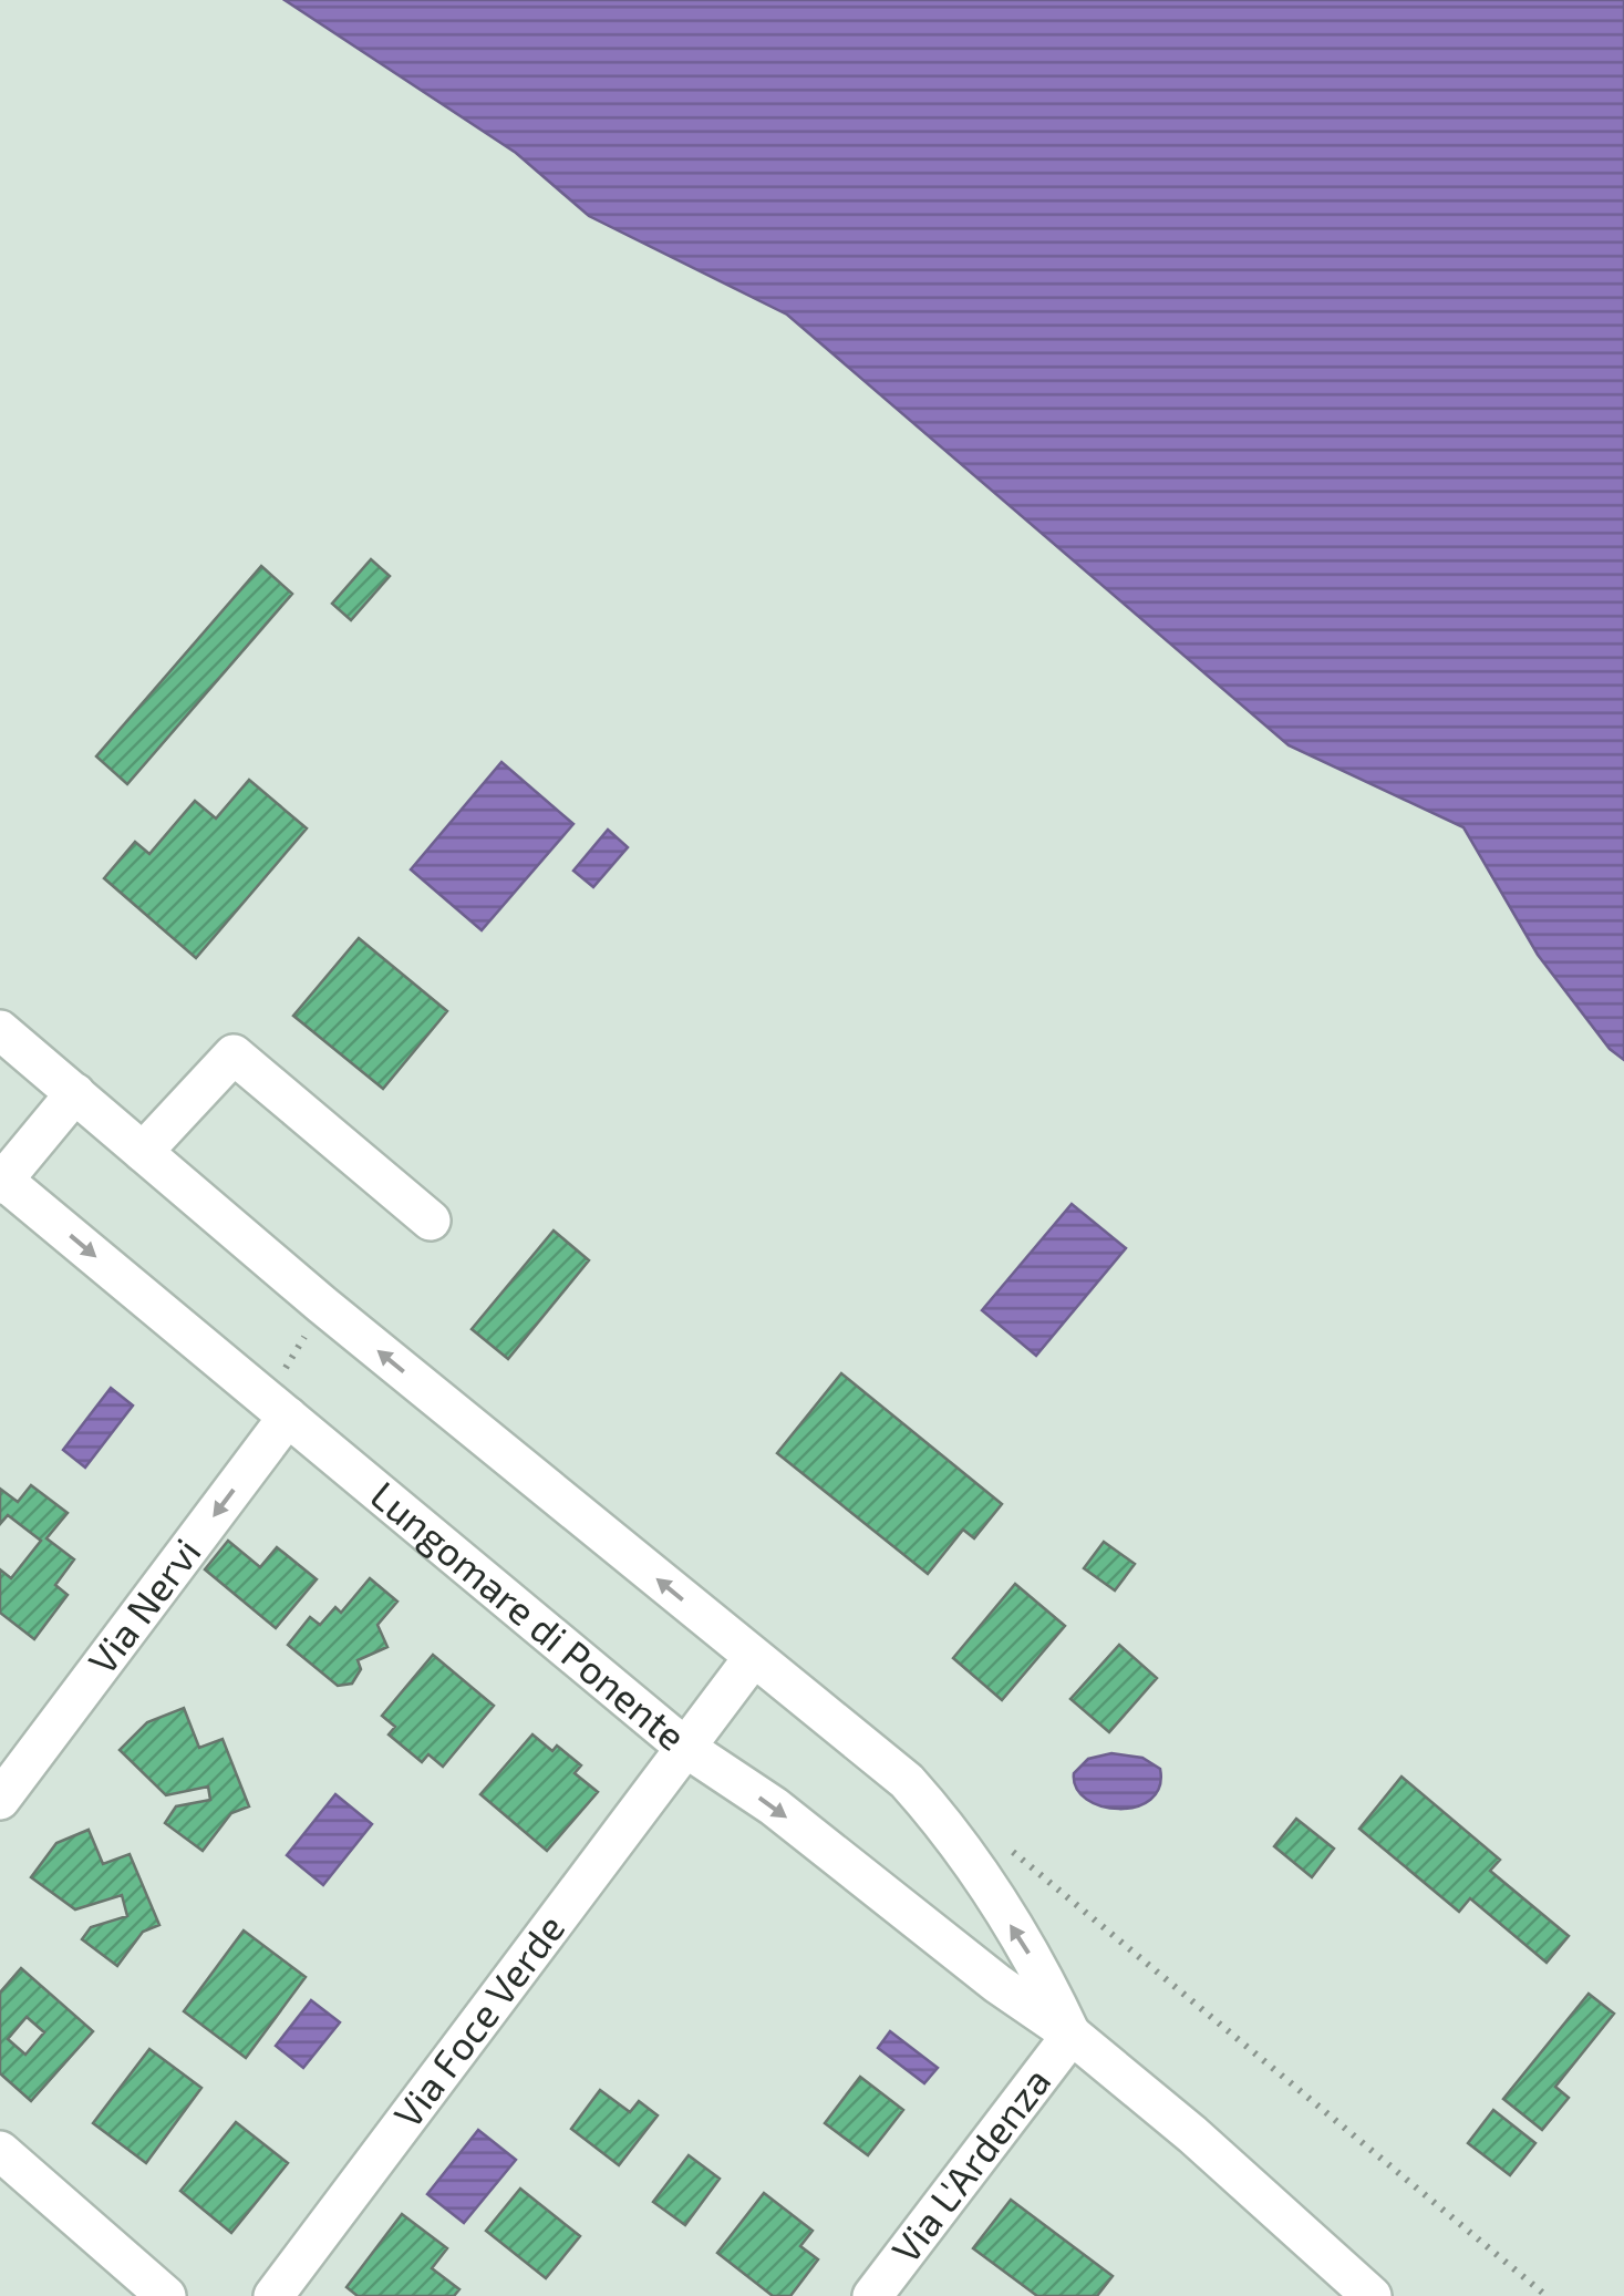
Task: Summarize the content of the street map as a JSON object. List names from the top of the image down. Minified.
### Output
{"streets":{"street":["Via Nervi","Lungomare di Ponente","Via Foce Verde","Via L'Ardenza"]},"crossings":[["Via Nervi","Lungomare di Ponente"],["Lungomare di Ponente","Via Foce Verde"],["Lungomare di Ponente","Via L'Ardenza"]],"one_way":["Via Nervi"]}
